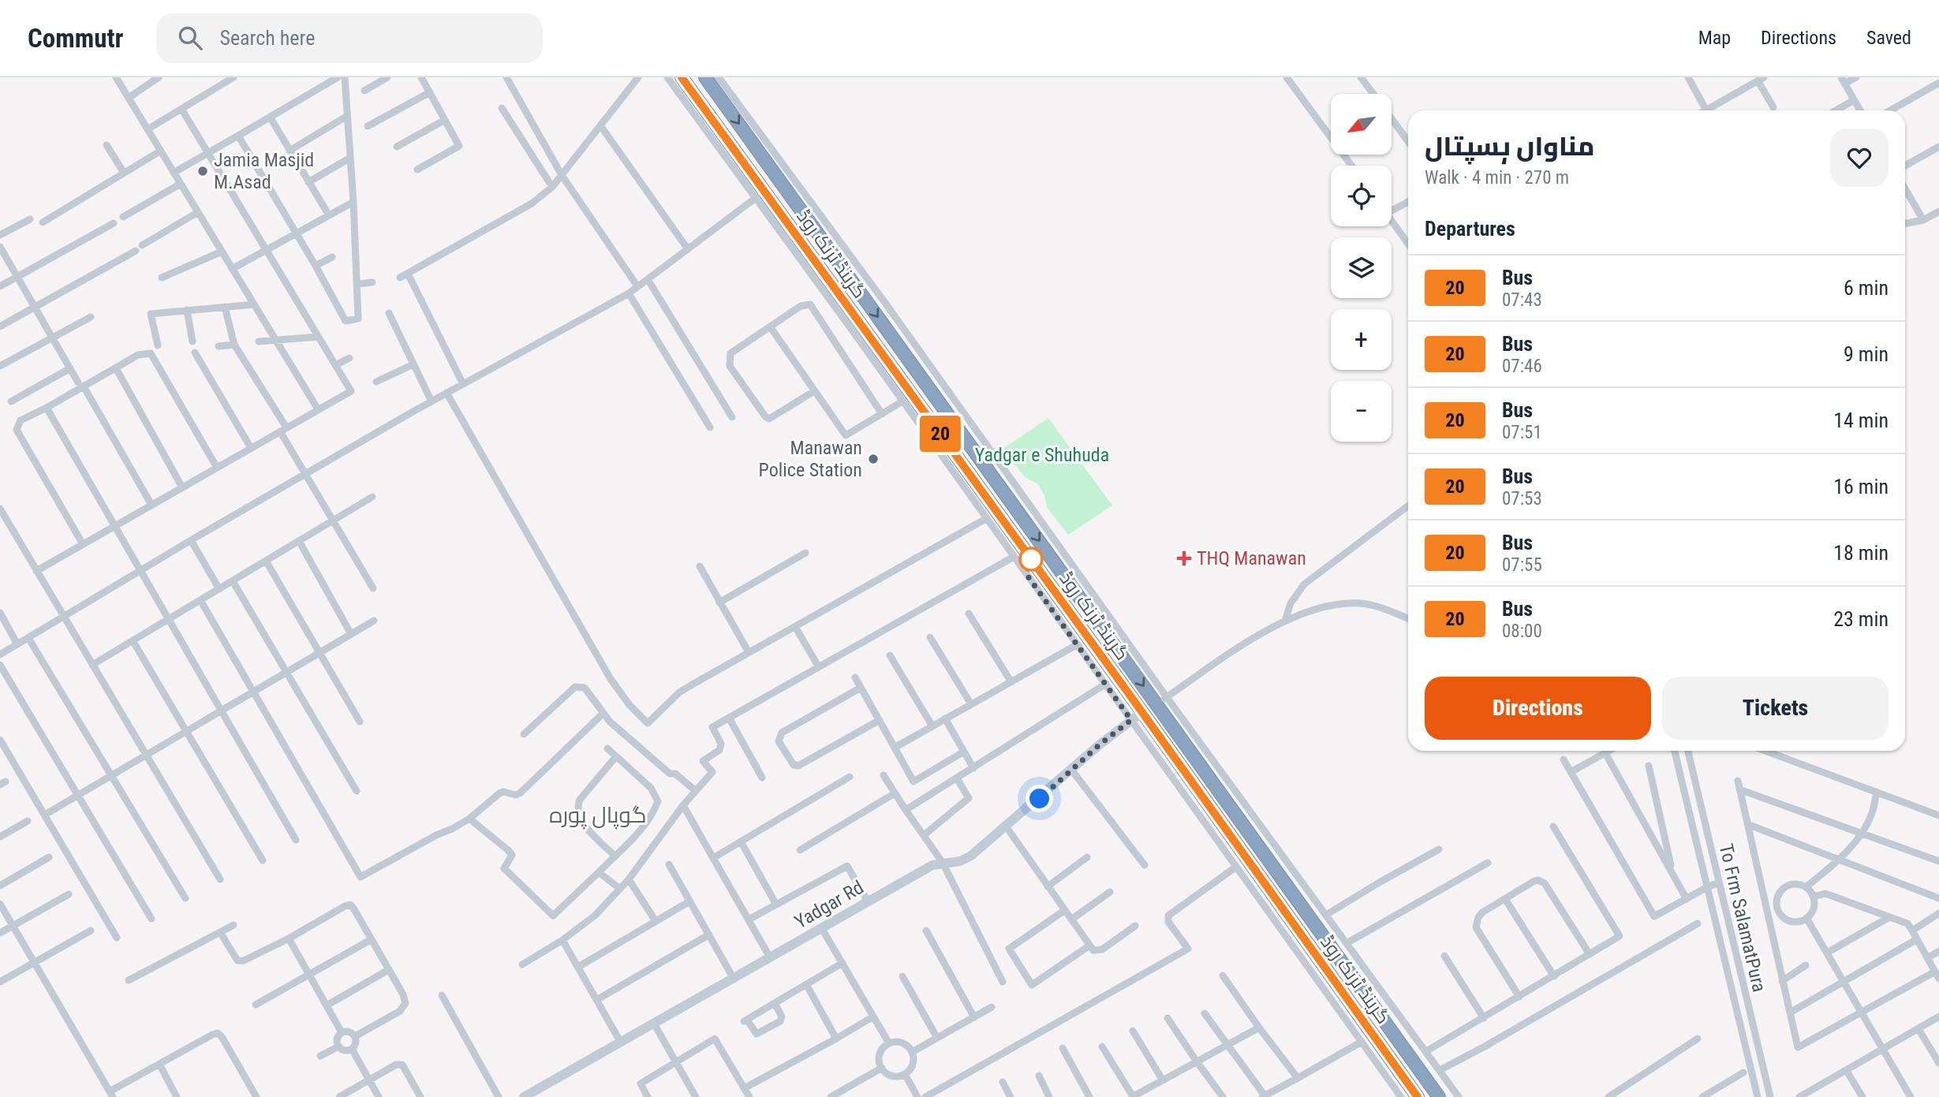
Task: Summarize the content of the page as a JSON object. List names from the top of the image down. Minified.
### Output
{"streets":{"highway":["گرینڈ ٹرنک روڈ"],"street":["Yadgar Rd","To Frm SalamatPura"]},"crossings":[["گرینڈ ٹرنک روڈ","Yadgar Rd"]],"districts":["گوپال پورہ"],"parks":["Yadgar e Shuhuda"],"places":{"other":["Jamia Masjid M.Asad","Manawan Police Station"],"health":["THQ Manawan"]},"lines":["bus line 20"],"north":"bottom left","page":{"header":"Commutr","search":"Search here","nav":["Map","Directions","Saved"],"on_map":"20","map_buttons":["+","−"],"heading":[["مناواں ہسپتال","Walk · 4 min · 270 m"],"Departures"],"list":[{"mark":"20","name":"Bus","note":"07:43","value":"6 min"},{"mark":"20","name":"Bus","note":"07:46","value":"9 min"},{"mark":"20","name":"Bus","note":"07:51","value":"14 min"},{"mark":"20","name":"Bus","note":"07:53","value":"16 min"},{"mark":"20","name":"Bus","note":"07:55","value":"18 min"},{"mark":"20","name":"Bus","note":"08:00","value":"23 min"}],"buttons":["Directions","Tickets"]}}
